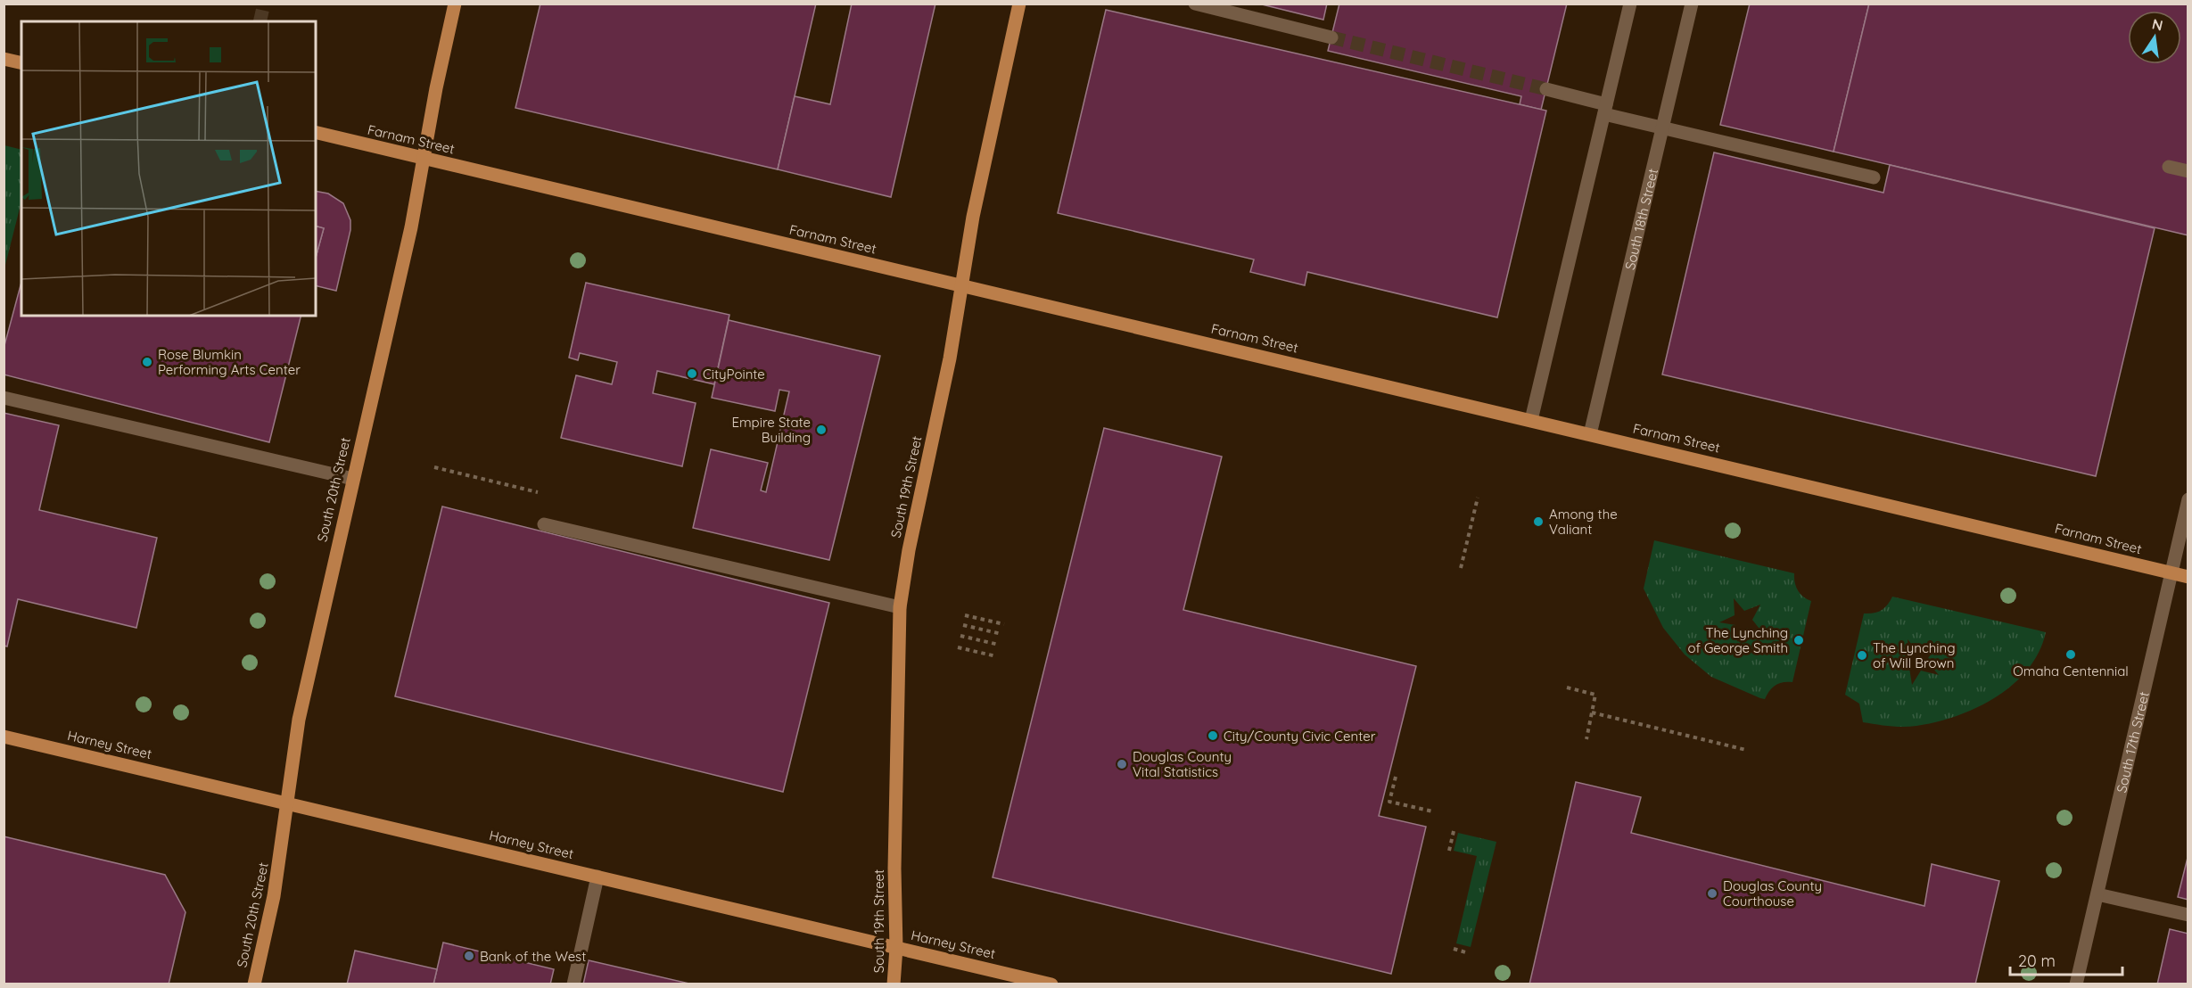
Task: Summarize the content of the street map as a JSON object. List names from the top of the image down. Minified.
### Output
{"streets":{"main road":["Farnam Street","South 19th Street","South 20th Street","Harney Street"],"street":["South 18th Street","South 17th Street"]},"crossings":[["Farnam Street","South 18th Street"],["Farnam Street","South 19th Street"],["Farnam Street","South 20th Street"],["Farnam Street","South 17th Street"],["South 19th Street","Harney Street"],["South 20th Street","Harney Street"]],"places":["Rose Blumkin Performing Arts Center","CityPointe","Empire State Building","Among the Valiant","The Lynching of George Smith","Omaha Centennial","The Lynching of Will Brown","City/County Civic Center","Douglas County Vital Statistics","Douglas County Courthouse","Bank of the West"],"scale_bar":"20 m","north":"top"}
